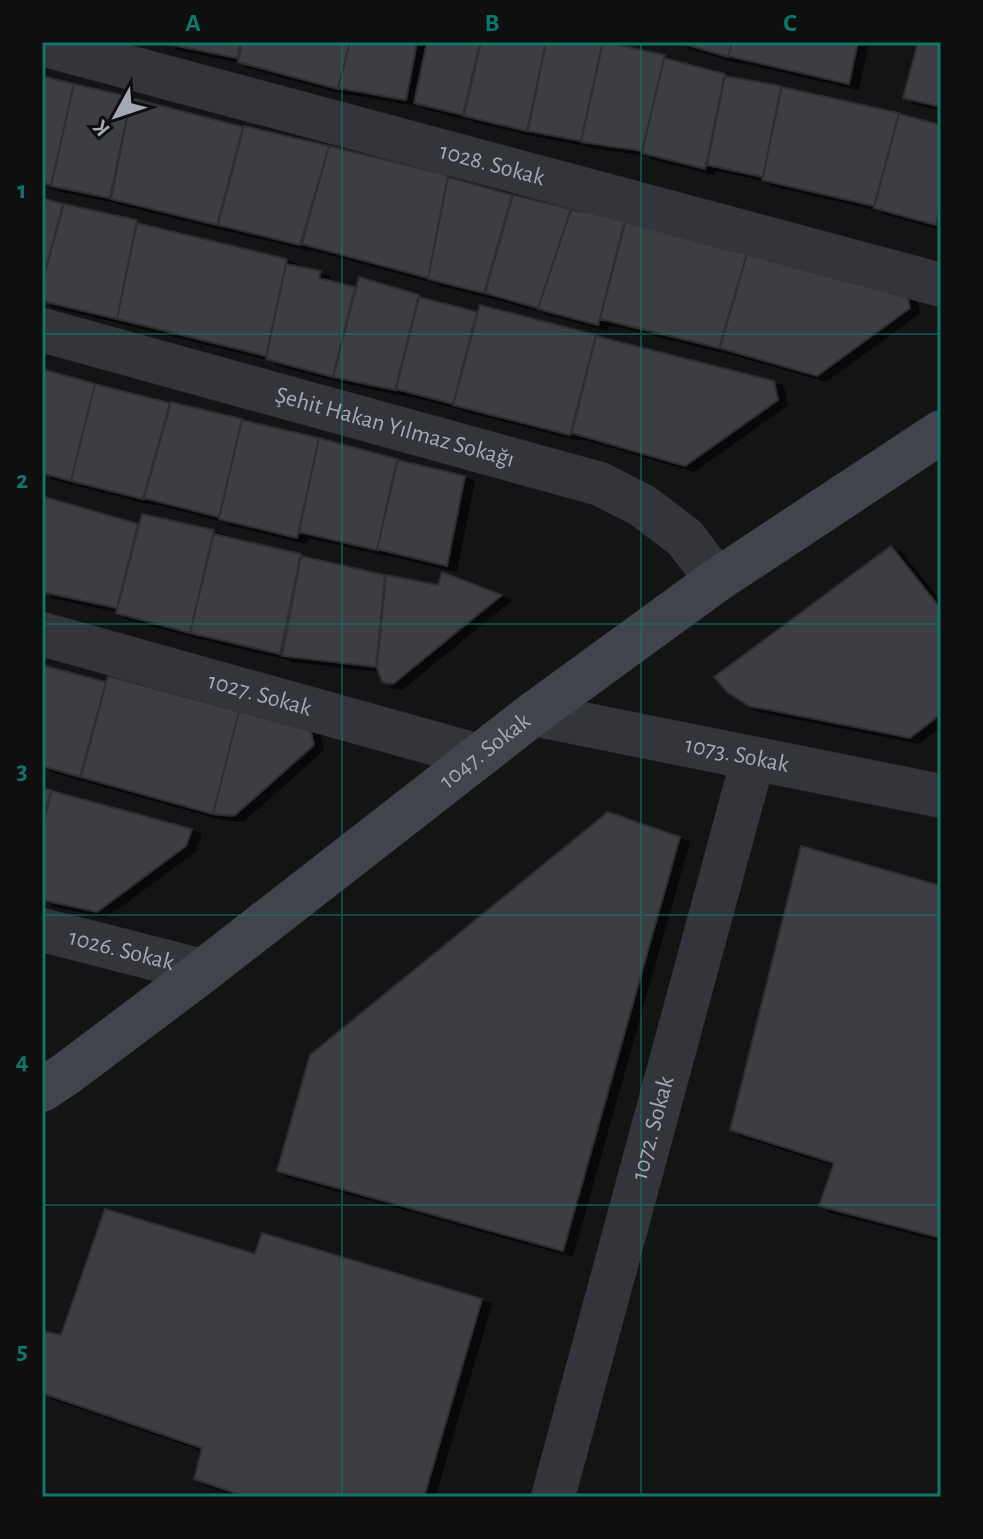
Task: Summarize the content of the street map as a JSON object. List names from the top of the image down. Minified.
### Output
{"streets":{"main road":["1047. Sokak"],"street":["1028. Sokak","Şehit Hakan Yılmaz Sokağı","1027. Sokak","1073. Sokak","1026. Sokak","1072. Sokak"]},"crossings":[["Şehit Hakan Yılmaz Sokağı","1047. Sokak"],["1027. Sokak","1047. Sokak"],["1047. Sokak","1073. Sokak"],["1047. Sokak","1026. Sokak"],["1073. Sokak","1072. Sokak"]],"north":"bottom left","grid":{"columns":["A","B","C"],"rows":["1","2","3","4","5"]}}
